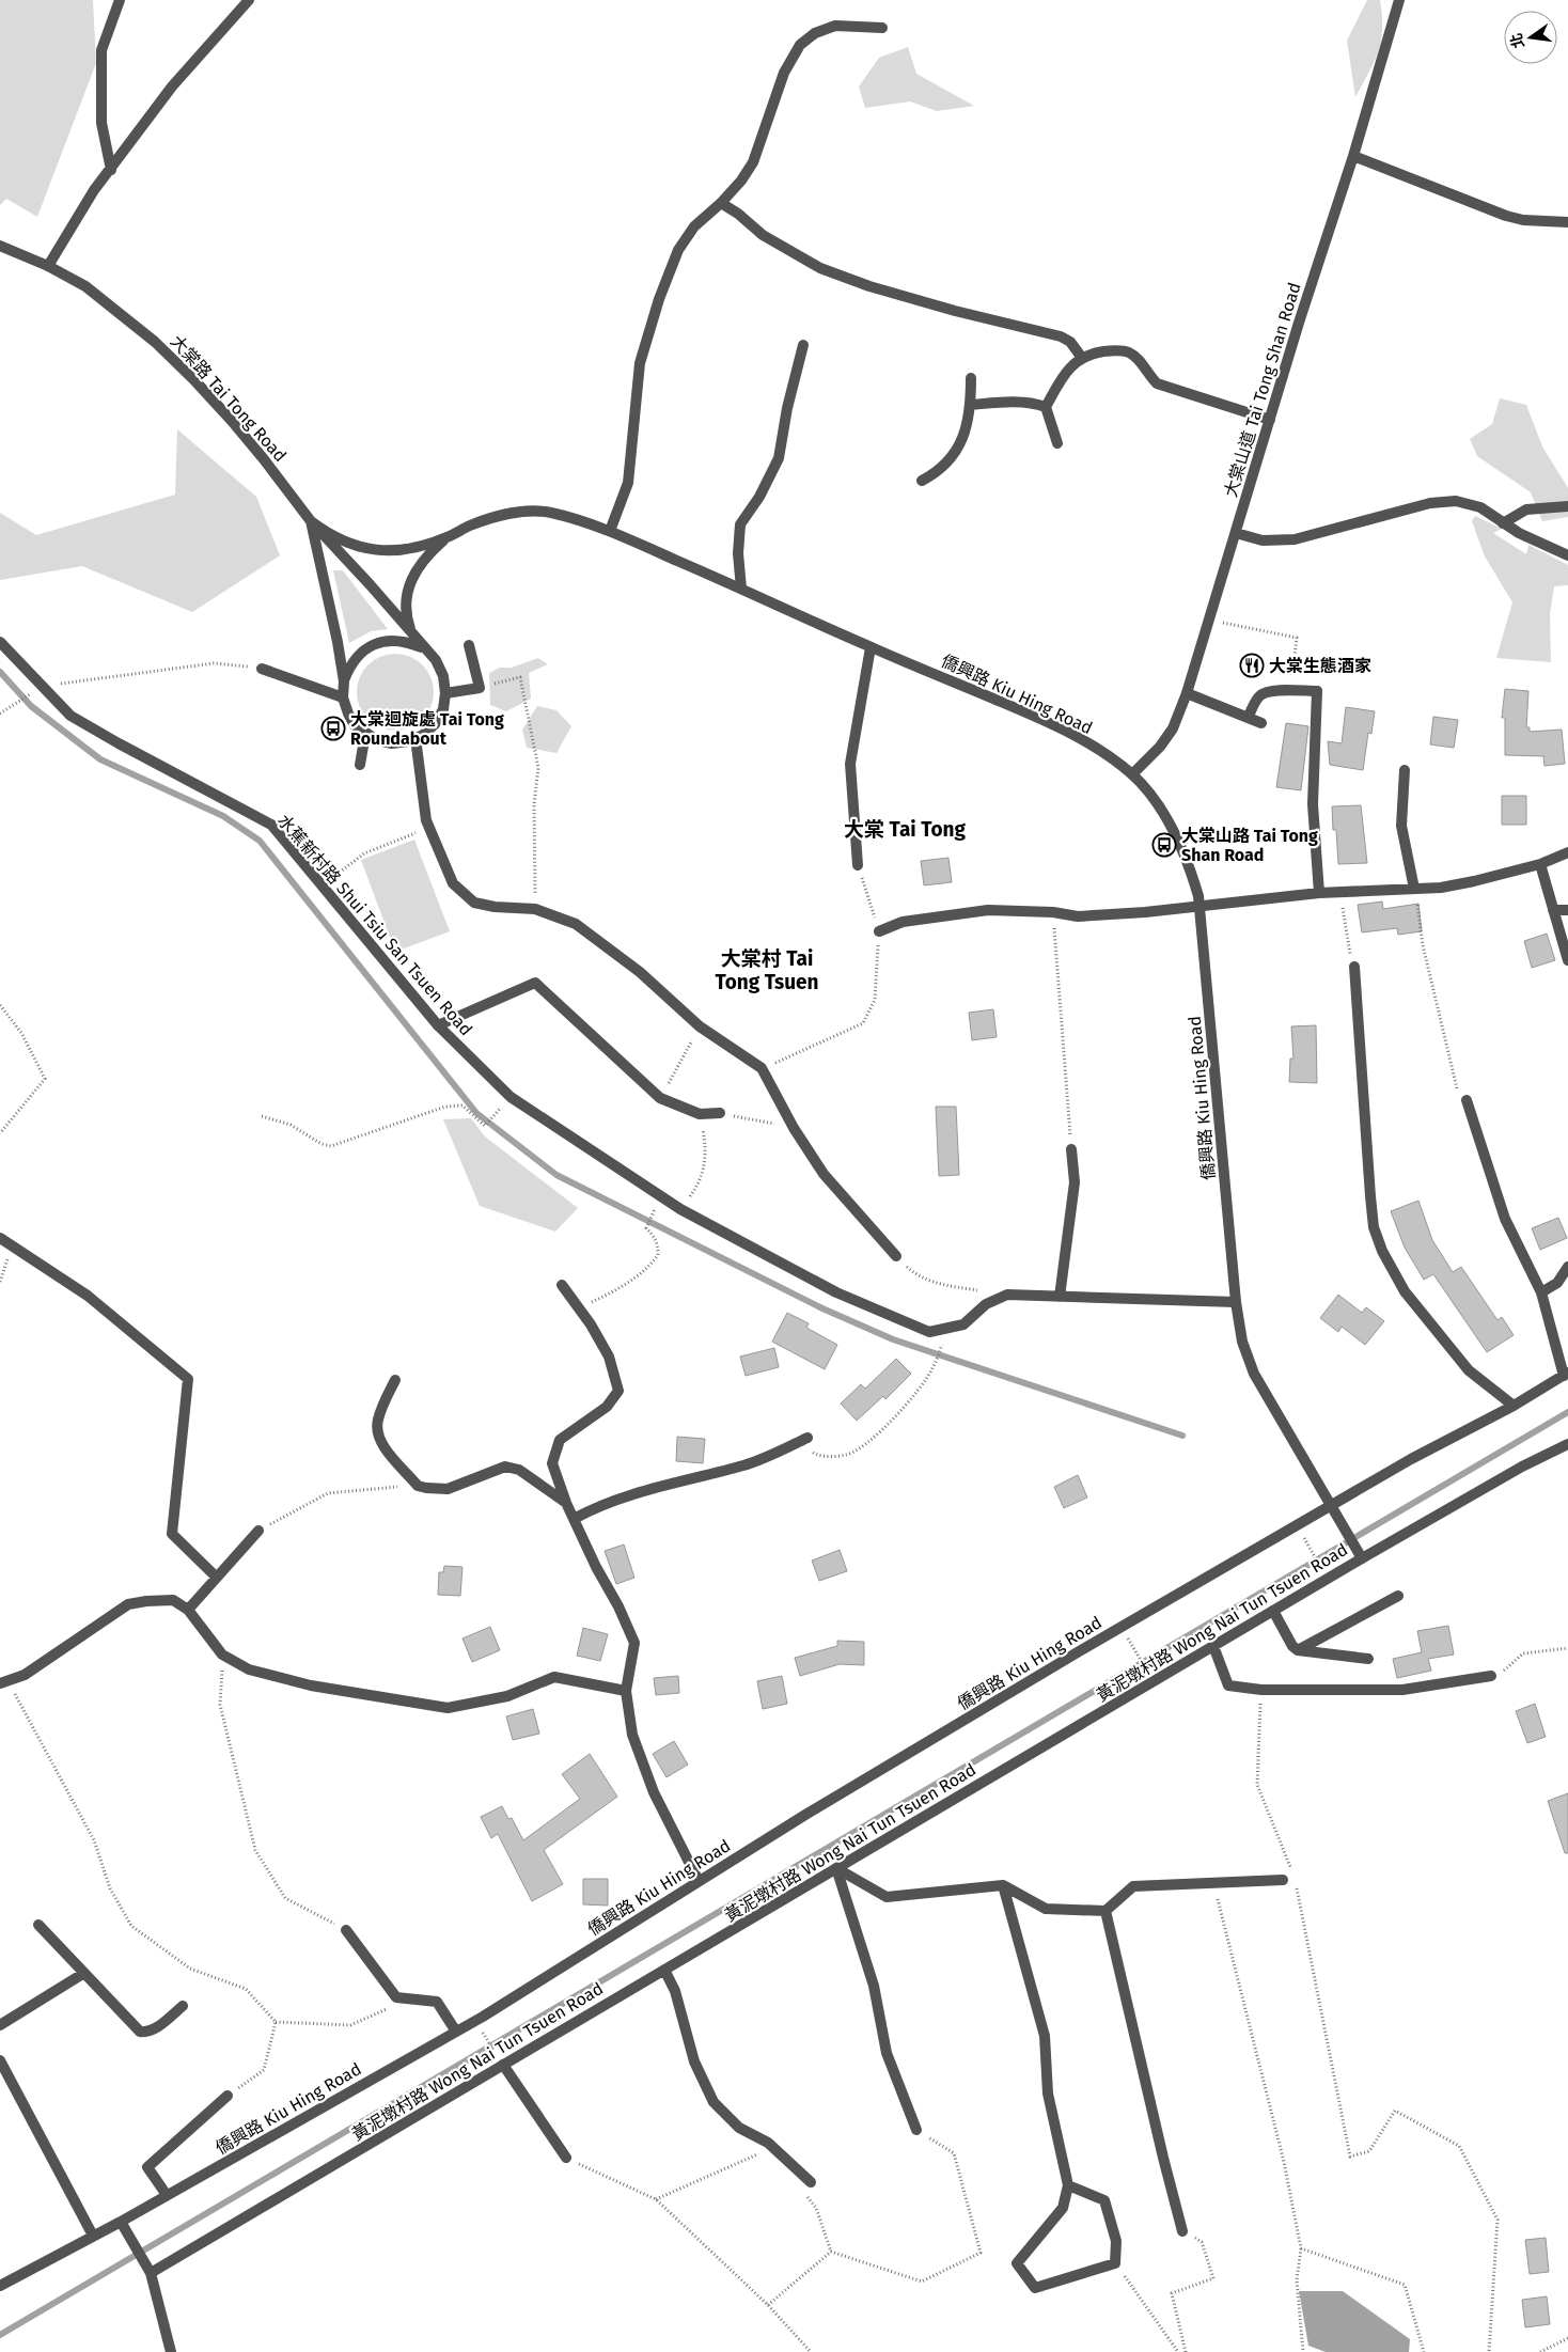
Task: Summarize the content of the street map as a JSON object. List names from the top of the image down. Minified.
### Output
{"streets":{"street":["大棠山道 Tai Tong Shan Road","大棠路 Tai Tong Road","僑興路 Kiu Hing Road","水蕉新村路 Shui Tsiu San Tsuen Road","黃泥墩村路 Wong Nai Tun Tsuen Road"]},"crossings":[["大棠山道 Tai Tong Shan Road","僑興路 Kiu Hing Road"],["大棠路 Tai Tong Road","僑興路 Kiu Hing Road"],["僑興路 Kiu Hing Road","水蕉新村路 Shui Tsiu San Tsuen Road"],["僑興路 Kiu Hing Road","黃泥墩村路 Wong Nai Tun Tsuen Road"]],"districts":["大棠 Tai Tong","大棠村 Tai Tong Tsuen"],"places":{"restaurant":["大棠生態酒家"],"bus stop":["大棠迴旋處 Tai Tong Roundabout","大棠山路 Tai Tong Shan Road"]},"north":"left"}
